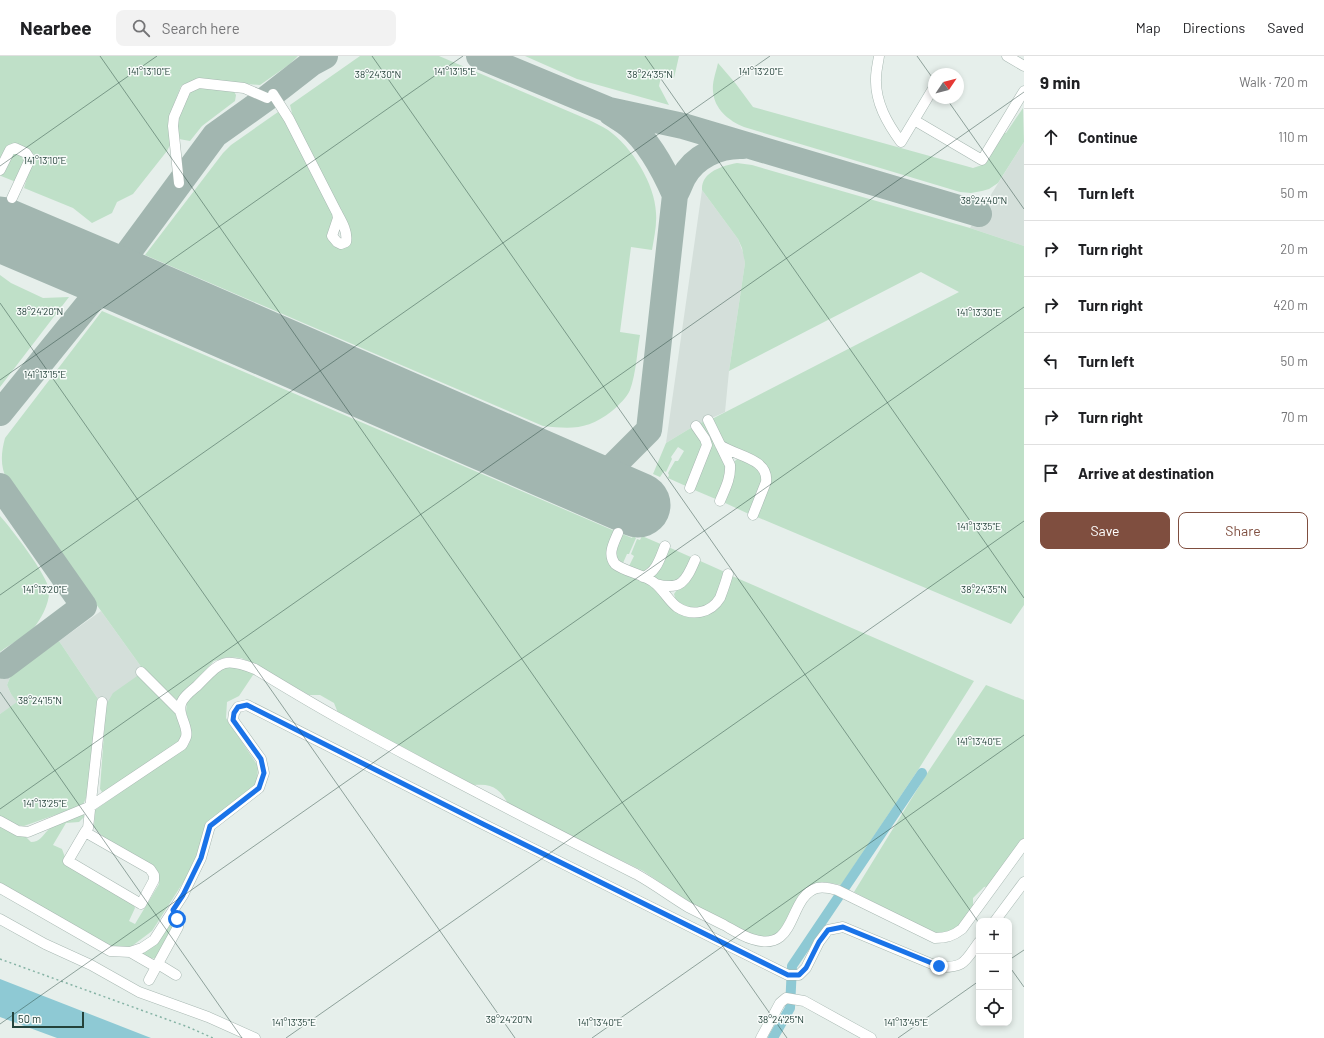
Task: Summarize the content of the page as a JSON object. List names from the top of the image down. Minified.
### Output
{"scale_bar":"50 m","north":"top right","page":{"header":"Nearbee","search":"Search here","nav":["Map","Directions","Saved"],"heading":["9 min","Walk · 720 m"],"list":[["Continue","110 m"],["Turn left","50 m"],["Turn right","20 m"],["Turn right","420 m"],["Turn left","50 m"],["Turn right","70 m"],"Arrive at destination"],"buttons":["Save","Share"],"map_buttons":["+","−"],"scale":"50 m"},"coordinates":["141°13'20\"E","141°13'10\"E","141°13'15\"E","38°24'30\"N","38°24'35\"N","38°24'40\"N","38°24'20\"N","141°13'30\"E","141°13'35\"E","38°24'15\"N","141°13'40\"E","141°13'25\"E","38°24'25\"N","141°13'45\"E"]}
